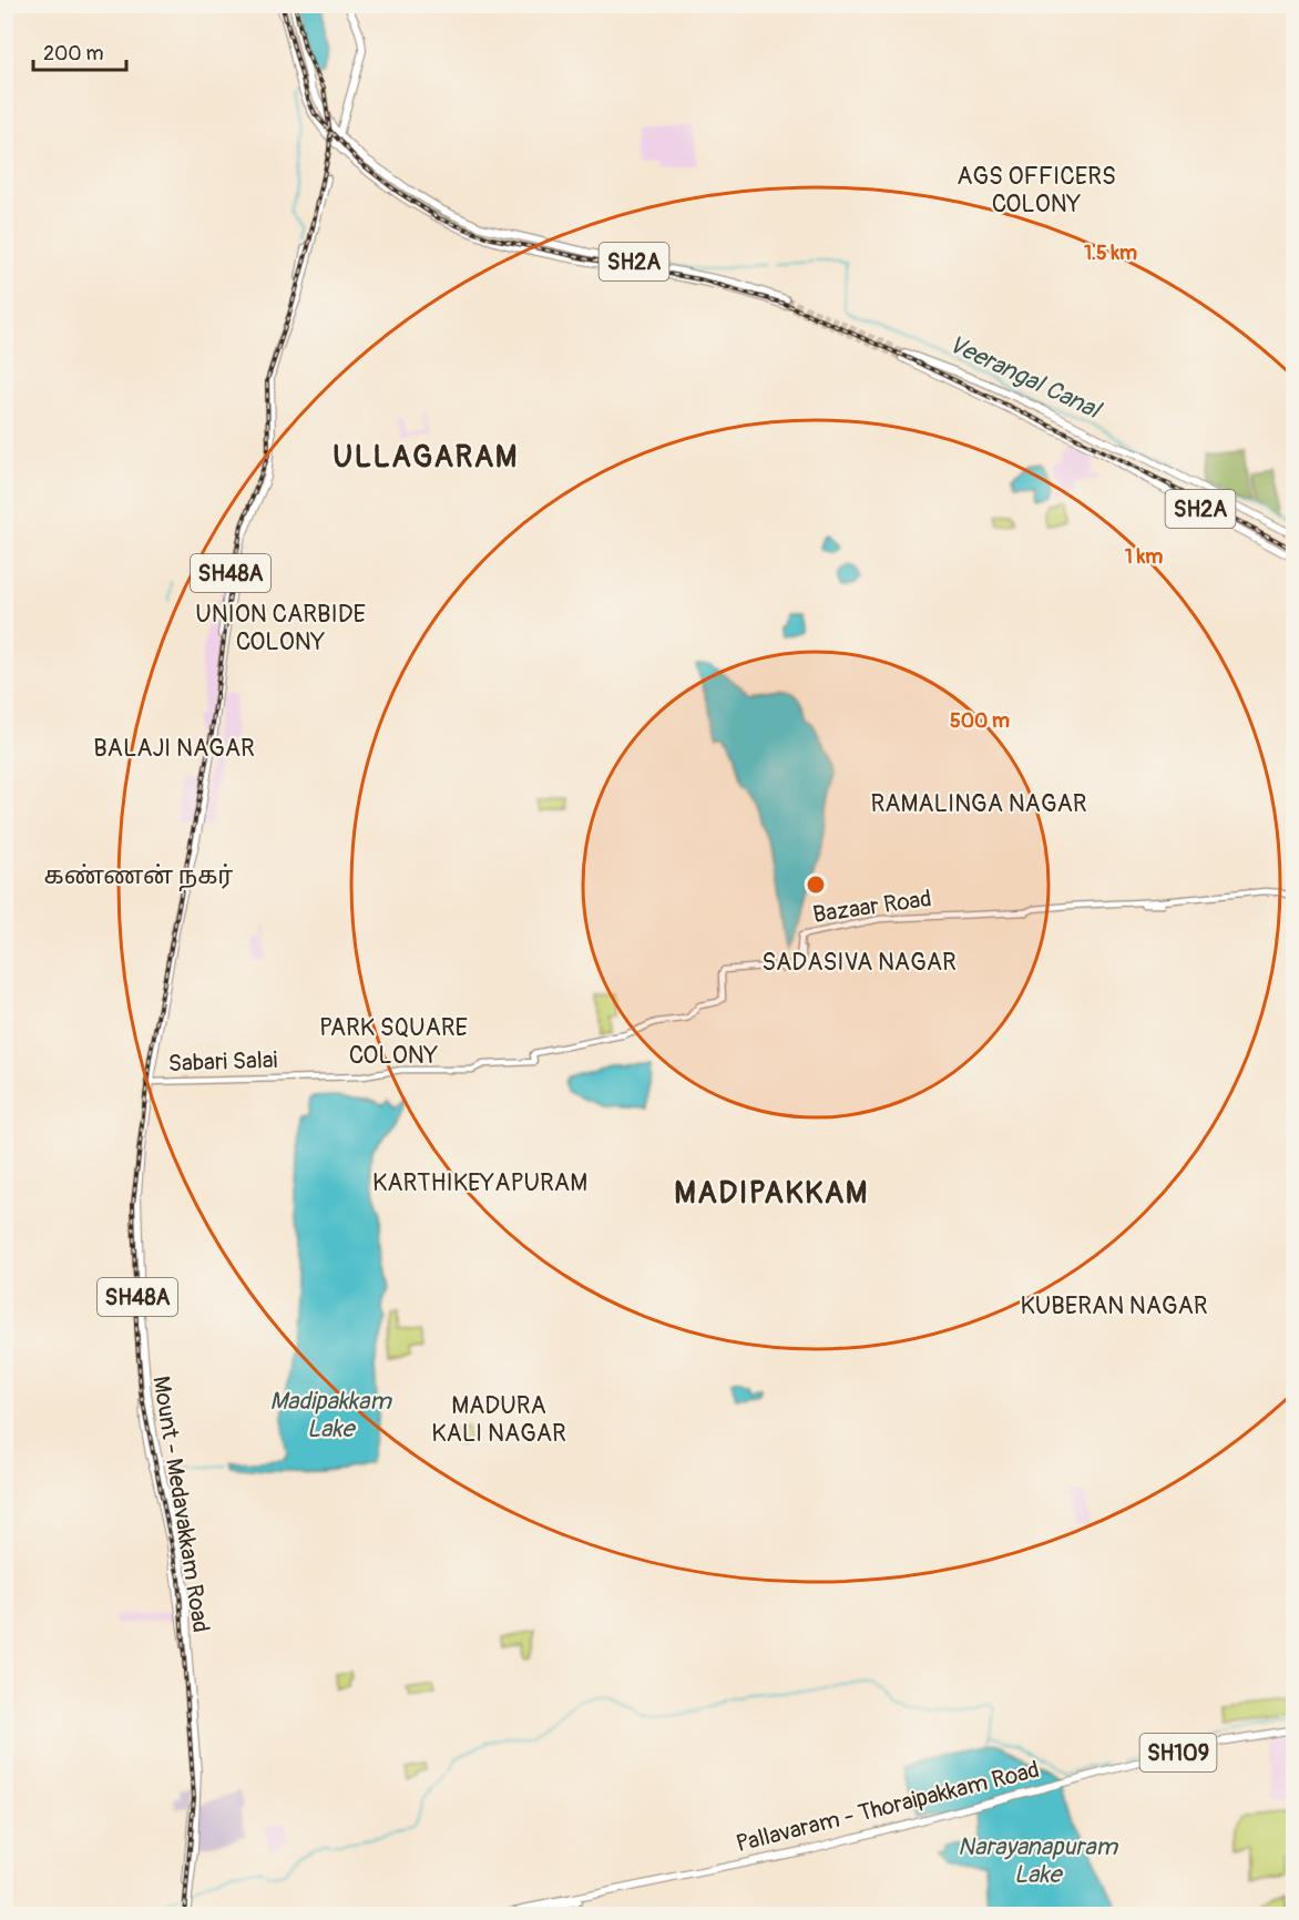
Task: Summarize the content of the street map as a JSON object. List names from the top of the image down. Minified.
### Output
{"streets":{"main road":["SH2A","SH48A","Bazaar Road","Sabari Salai","Mount - Medavakkam Road","SH109","Pallavaram - Thoraipakkam Road"]},"crossings":[["Bazaar Road","Sabari Salai"],["Sabari Salai","Mount - Medavakkam Road"]],"districts":["AGS OFFICERS COLONY","ULLAGARAM","UNION CARBIDE COLONY","BALAJI NAGAR","RAMALINGA NAGAR","கண்ணன் நகர்","SADASIVA NAGAR","PARK SQUARE COLONY","KARTHIKEYAPURAM","MADIPAKKAM","KUBERAN NAGAR","MADURA KALI NAGAR"],"water":["Veerangal Canal","Madipakkam Lake","Narayanapuram Lake"],"scale_bar":"200 m","rings":["1.5 km","1 km","500 m"]}
